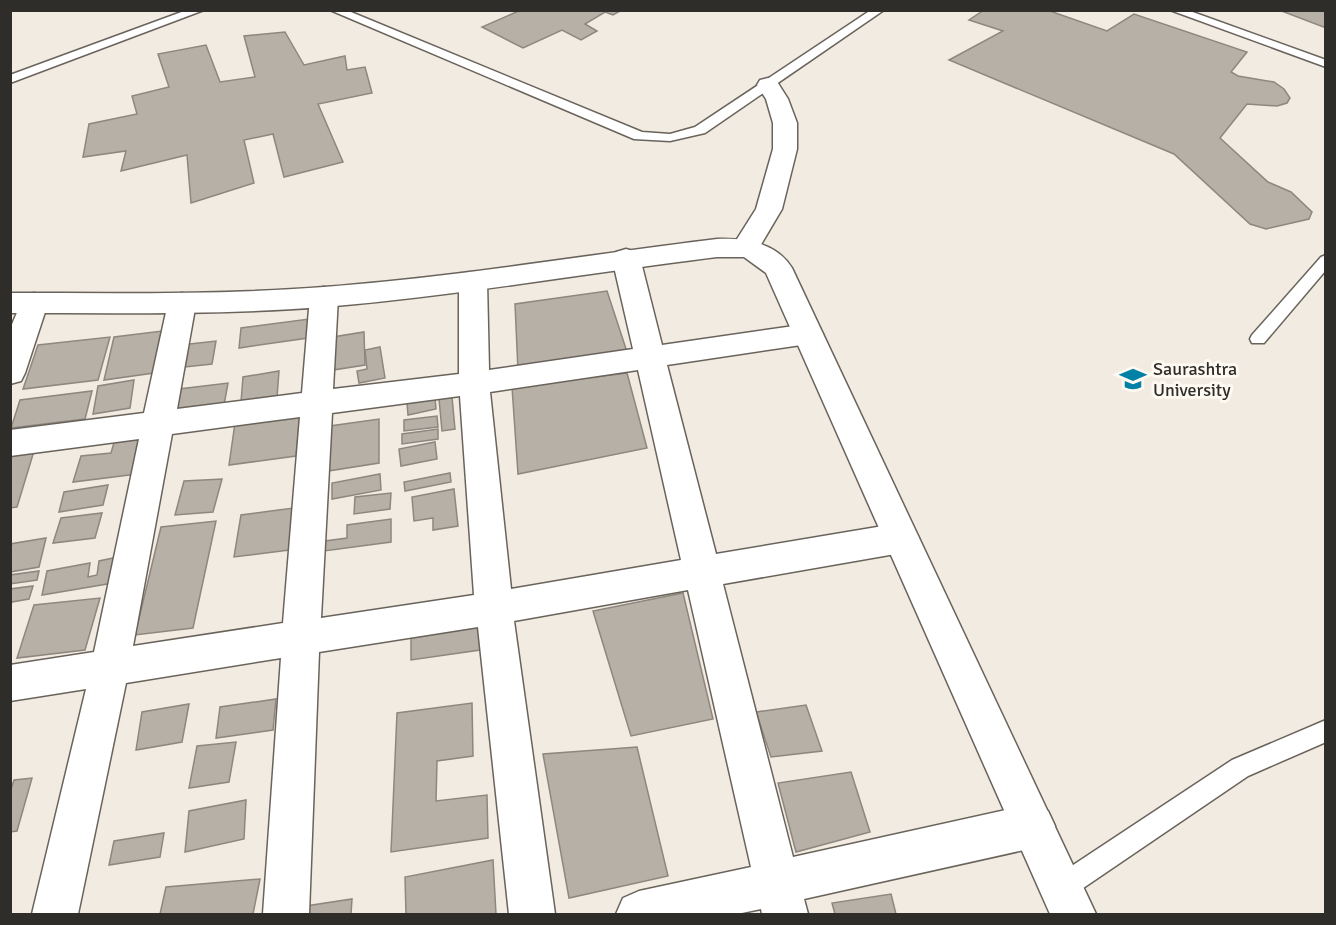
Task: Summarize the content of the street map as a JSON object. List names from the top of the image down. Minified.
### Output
{"places":{"school or university":["Saurashtra University"]}}
